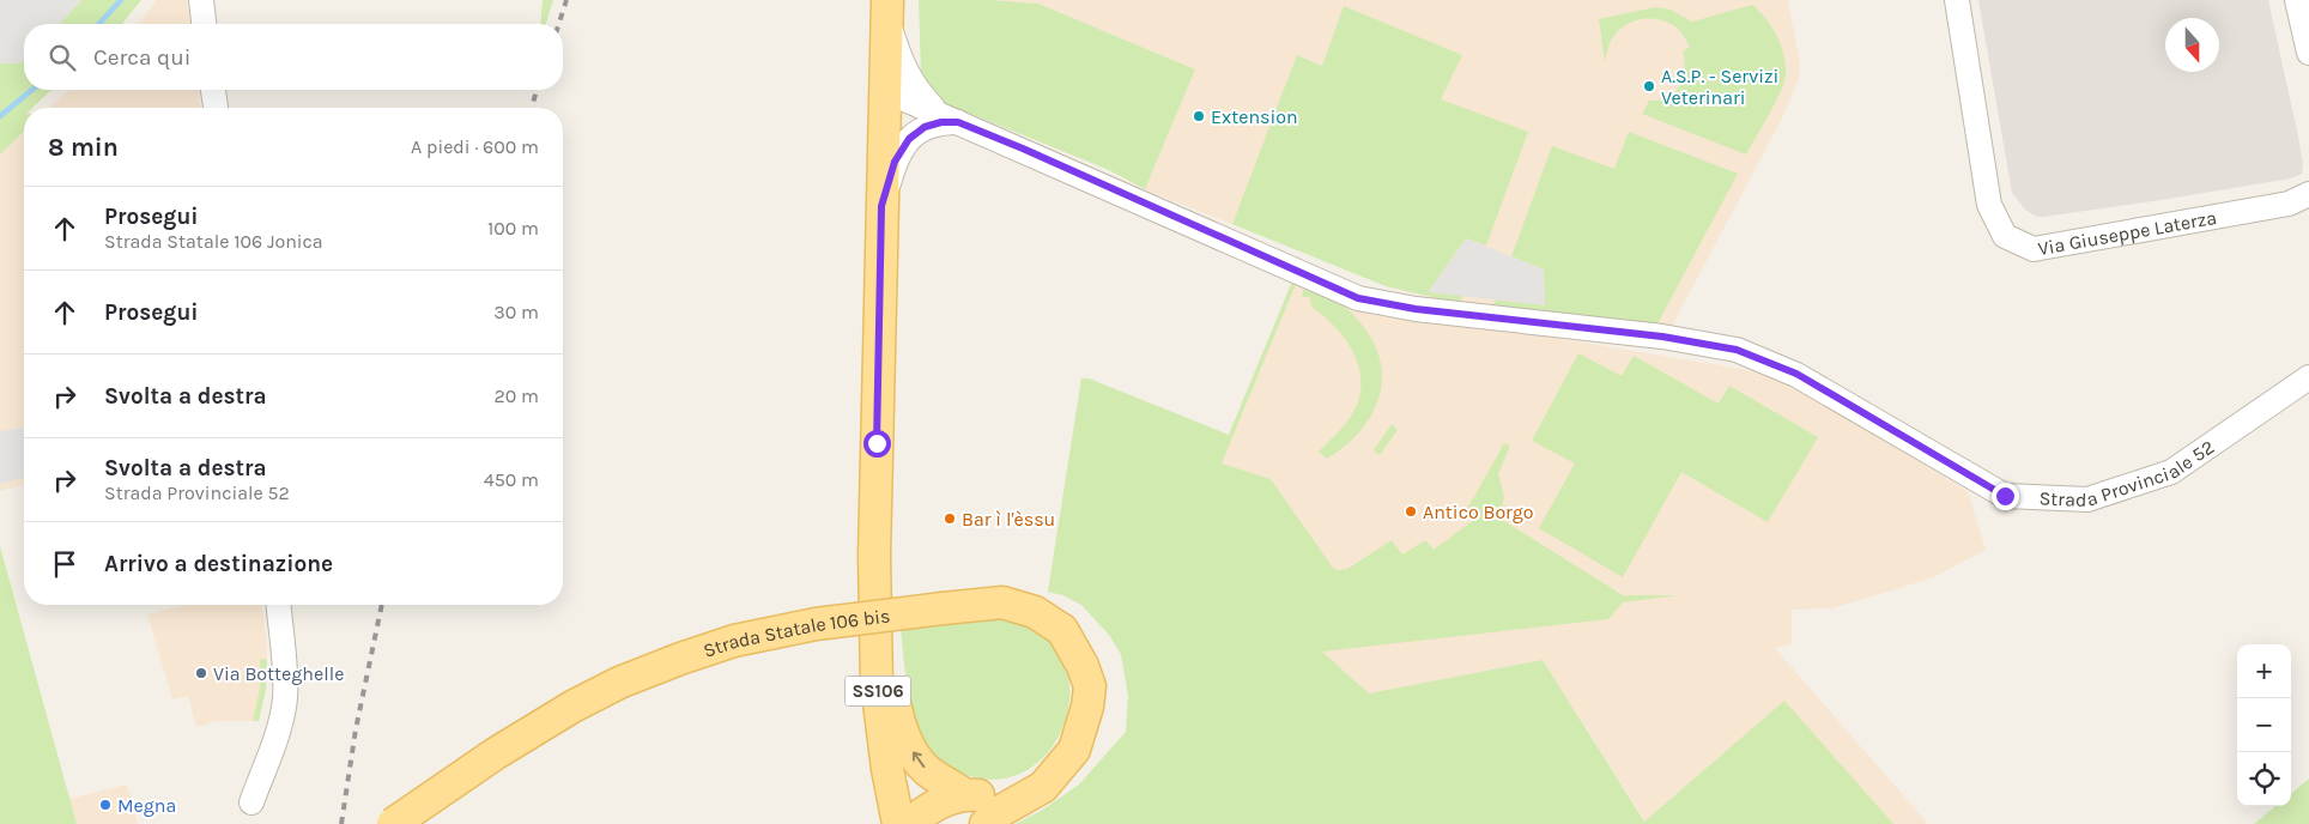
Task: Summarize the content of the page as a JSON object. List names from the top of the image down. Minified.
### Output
{"streets":{"main road":["Strada Statale 106 bis","SS106"],"street":["Via Giuseppe Laterza","Strada Provinciale 52"]},"places":["A.S.P. - Servizi Veterinari","Extension","Antico Borgo","Bar ì l'èssu","Via Botteghelle","Megna"],"north":"bottom","page":{"search":"Cerca qui","heading":["8 min","A piedi · 600 m"],"list":[["Prosegui","Strada Statale 106 Jonica","100 m"],["Prosegui","30 m"],["Svolta a destra","20 m"],["Svolta a destra","Strada Provinciale 52","450 m"],"Arrivo a destinazione"],"map_buttons":["+","−"]}}
